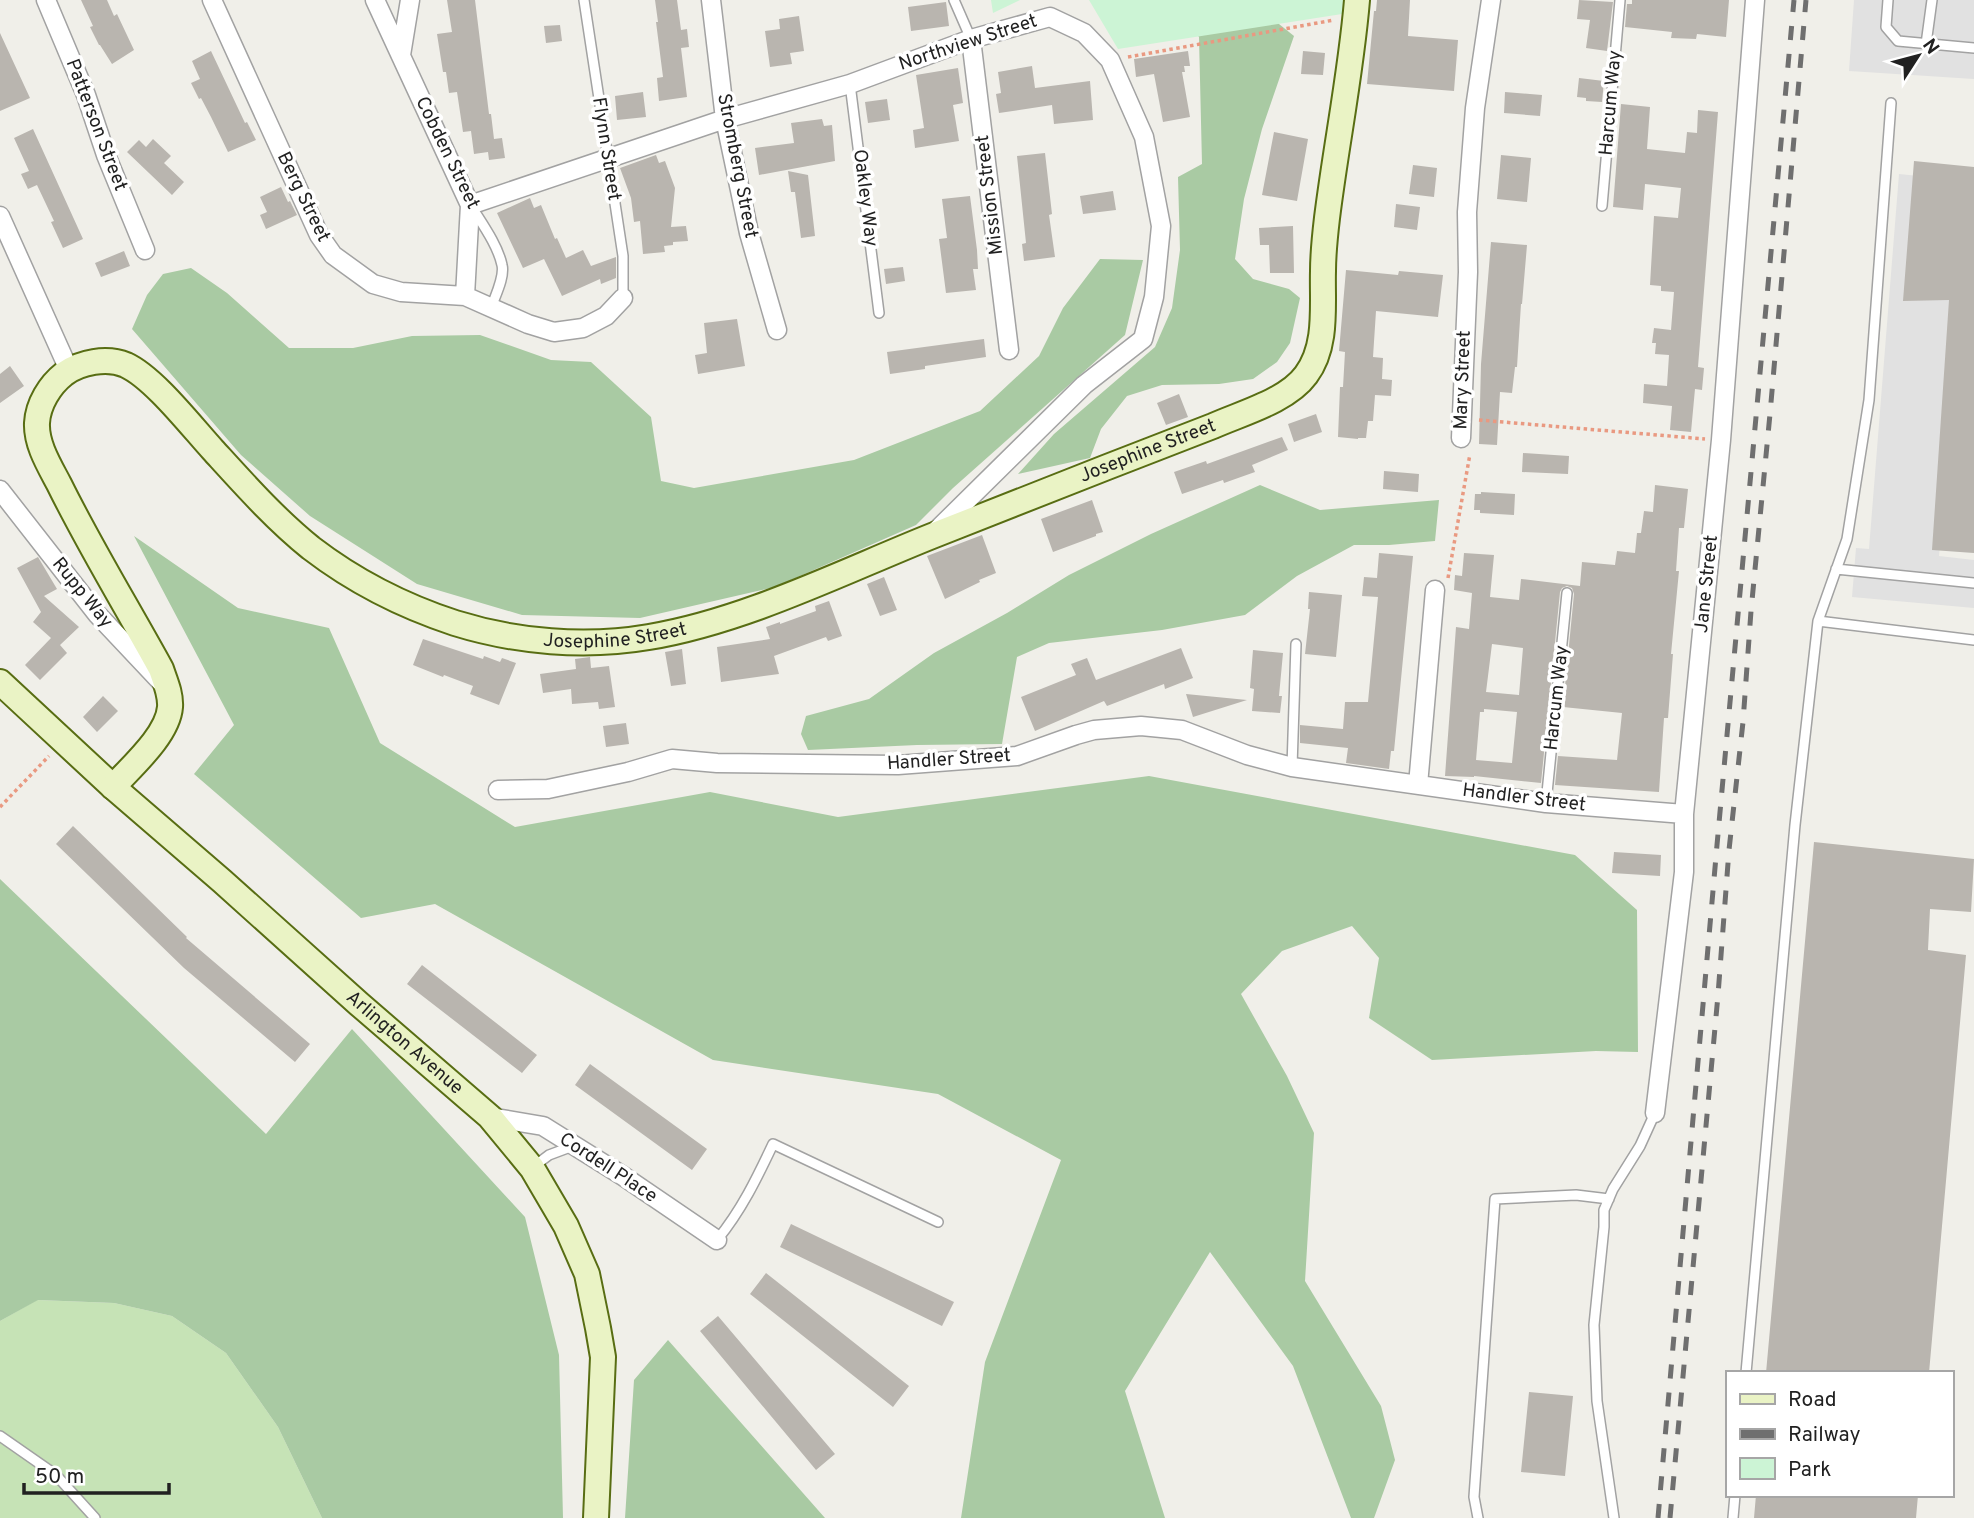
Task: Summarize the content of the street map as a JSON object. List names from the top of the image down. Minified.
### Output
{"streets":{"street":["Northview Street","Patterson Street","Cobden Street","Stromberg Street","Mission Street","Berg Street","Mary Street","Josephine Street","Jane Street","Rupp Way","Handler Street","Arlington Avenue","Cordell Place"],"lane":["Harcum Way","Flynn Street","Oakley Way"]},"crossings":[["Northview Street","Flynn Street"],["Northview Street","Cobden Street"],["Northview Street","Stromberg Street"],["Northview Street","Mission Street"],["Northview Street","Oakley Way"],["Northview Street","Josephine Street"],["Harcum Way","Handler Street"],["Flynn Street","Berg Street"],["Cobden Street","Berg Street"],["Jane Street","Handler Street"],["Arlington Avenue","Cordell Place"]],"legend":["Road","Railway","Park"],"scale_bar":"50 m","north":"top right"}
